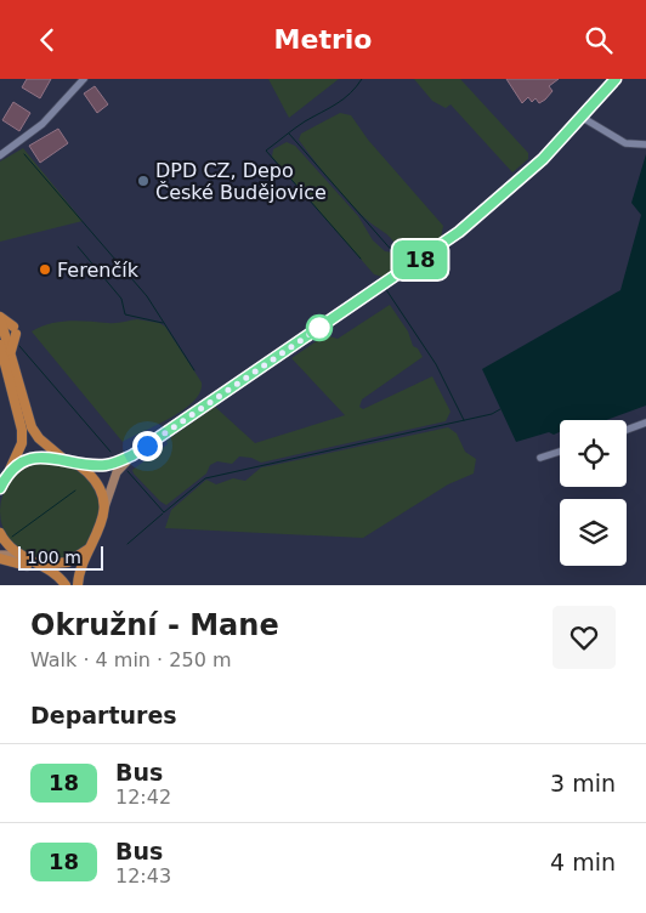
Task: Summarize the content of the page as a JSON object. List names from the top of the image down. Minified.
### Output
{"places":["DPD CZ, Depo České Budějovice","Ferenčík"],"lines":["bus line 18"],"scale_bar":"100 m","page":{"header":"Metrio","on_map":"18","scale":"100 m","heading":[["Okružní - Mane","Walk · 4 min · 250 m"],"Departures"],"list":[{"mark":"18","name":"Bus","note":"12:42","value":"3 min"},{"mark":"18","name":"Bus","note":"12:43","value":"4 min"}]}}
